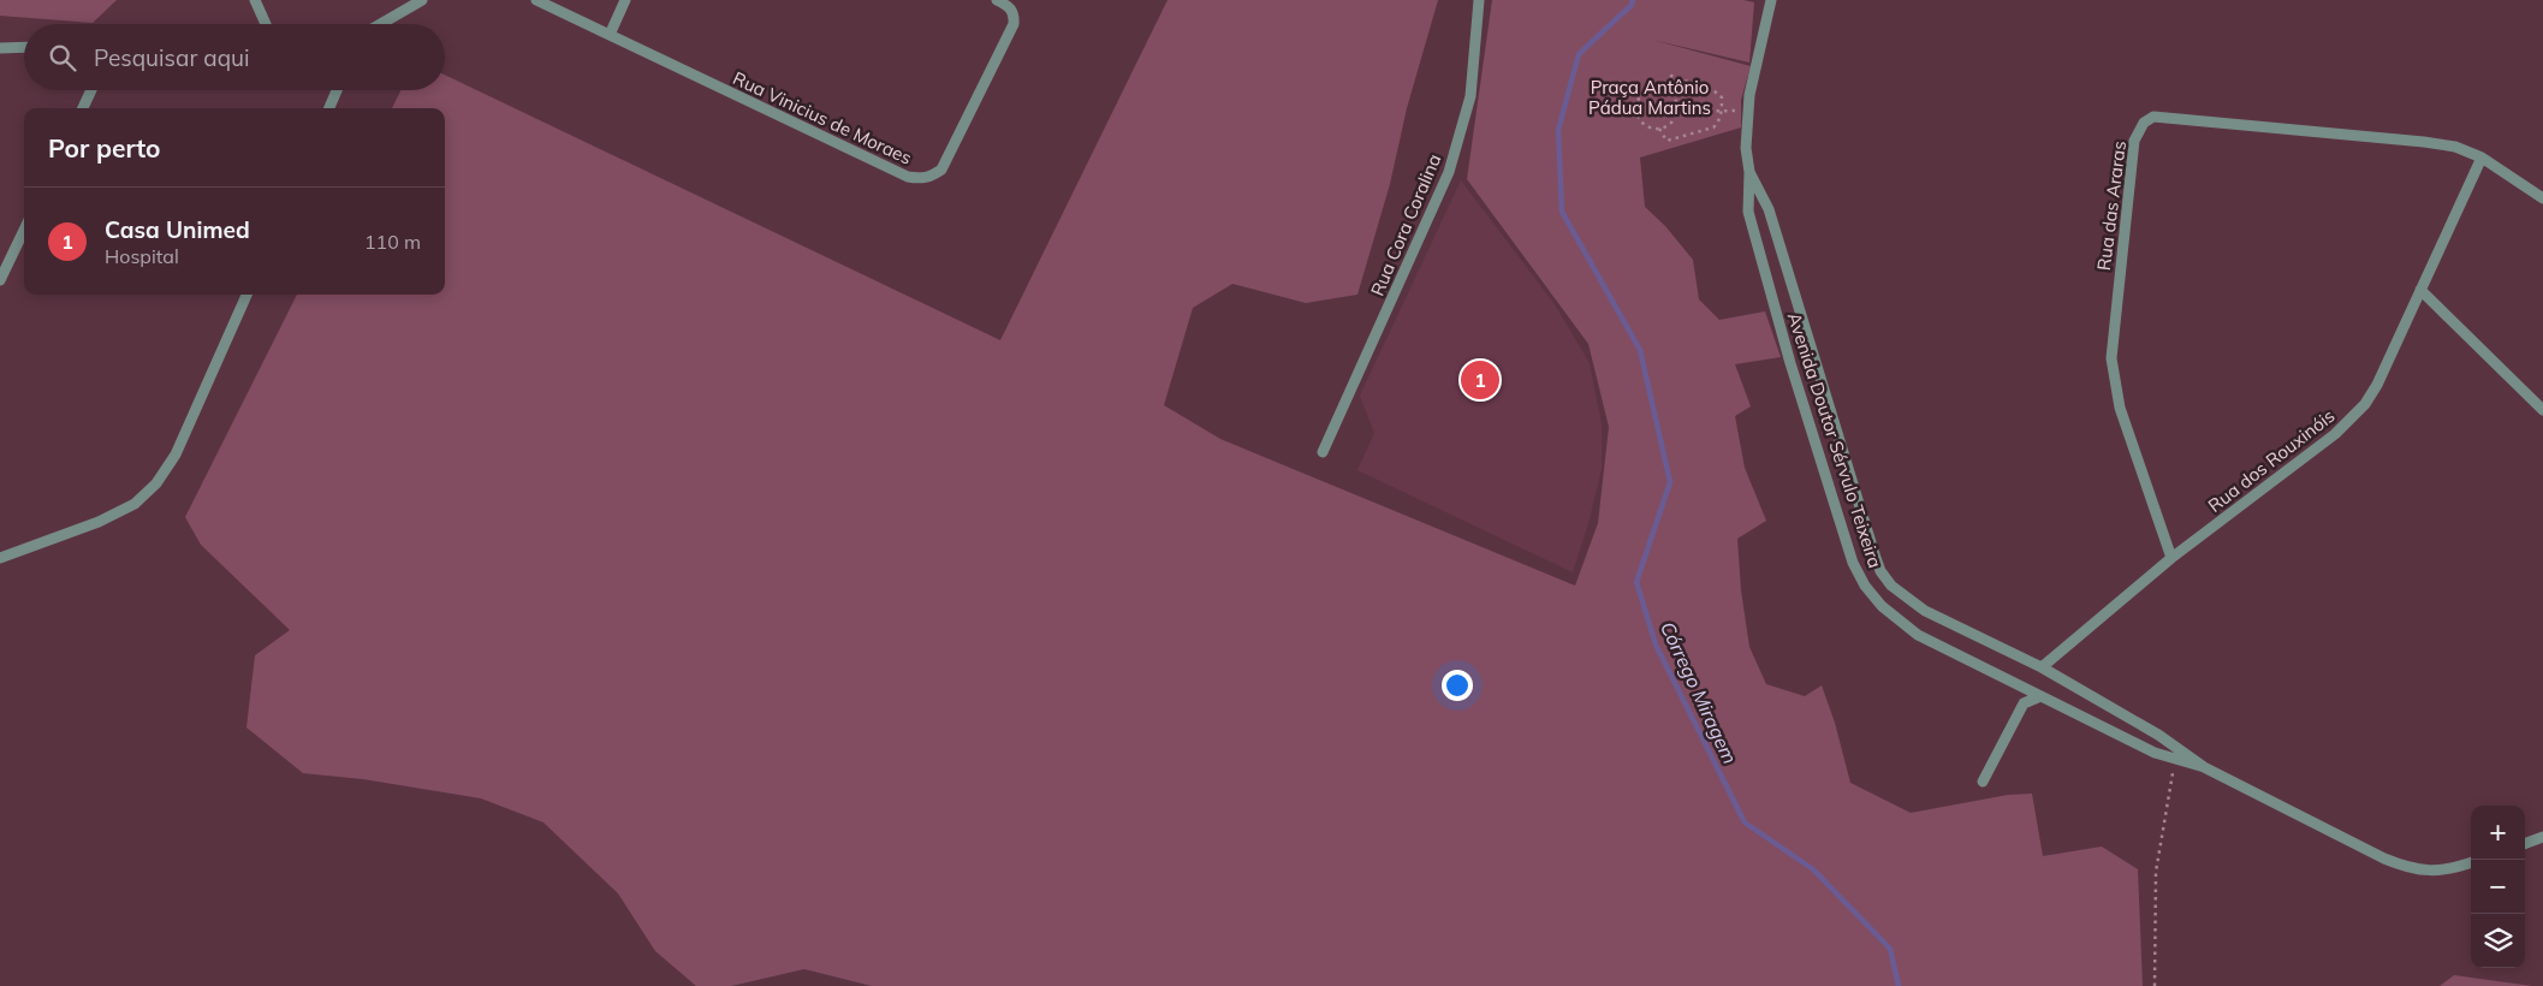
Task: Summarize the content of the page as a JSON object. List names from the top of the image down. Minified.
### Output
{"streets":{"street":["Rua Vinicius de Moraes","Rua das Araras","Rua Cora Coralina","Avenida Doutor Sérvulo Teixeira","Rua dos Rouxinóis"]},"crossings":[["Rua das Araras","Rua dos Rouxinóis"],["Avenida Doutor Sérvulo Teixeira","Rua dos Rouxinóis"]],"water":["Córrego Miragem"],"parks":["Praça Antônio Pádua Martins"],"page":{"search":"Pesquisar aqui","heading":"Por perto","list":[{"mark":"1","name":"Casa Unimed","note":"Hospital","value":"110 m"}],"pins":"1","map_buttons":["+","−"]}}
